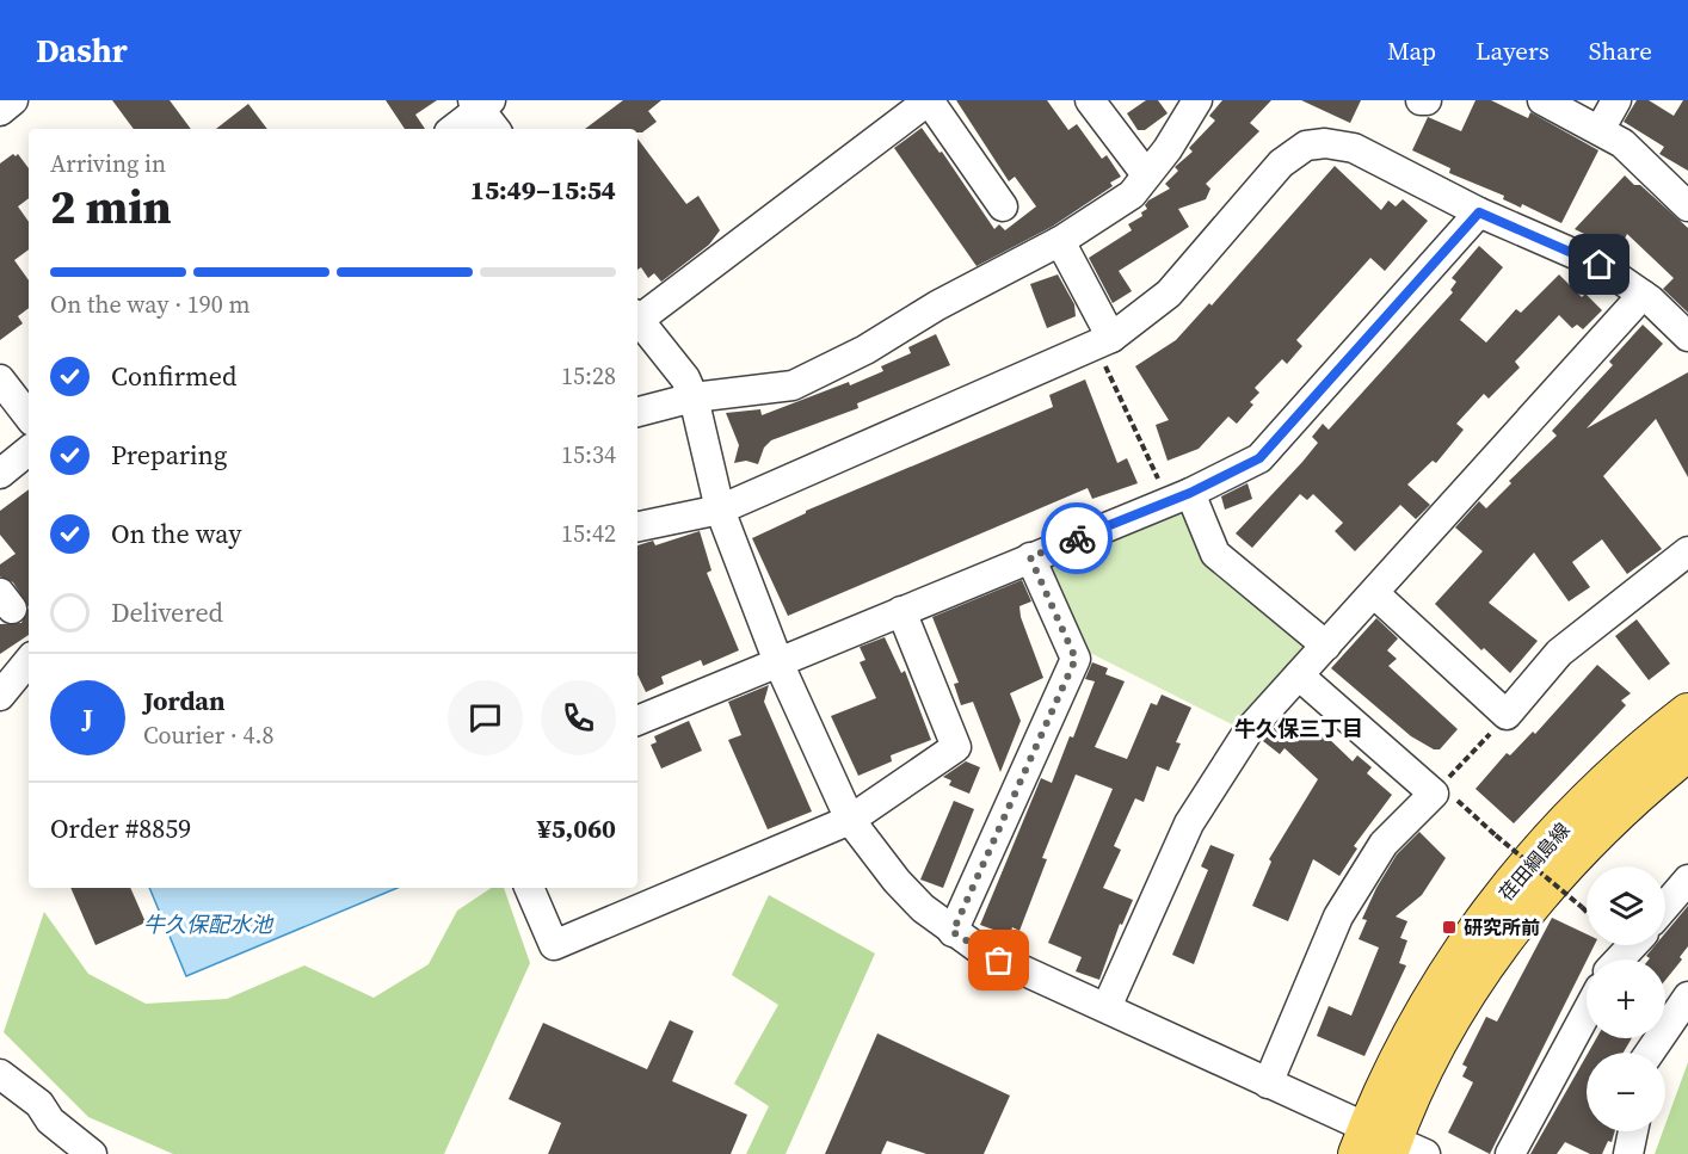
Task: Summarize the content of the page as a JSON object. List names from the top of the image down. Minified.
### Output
{"streets":{"main road":["荏田綱島線"]},"districts":["牛久保三丁目"],"water":["牛久保配水池"],"places":{"transit":["研究所前"]},"page":{"header":"Dashr","nav":["Map","Layers","Share"],"heading":["2 min","Arriving in","15:49–15:54"],"panel":["Jordan","Courier · 4.8","Order #8859","¥5,060"],"bar":"On the way · 190 m","list":[["Confirmed","15:28"],["Preparing","15:34"],["On the way","15:42"],"Delivered"],"round":"J","map_buttons":["+","−"]}}
